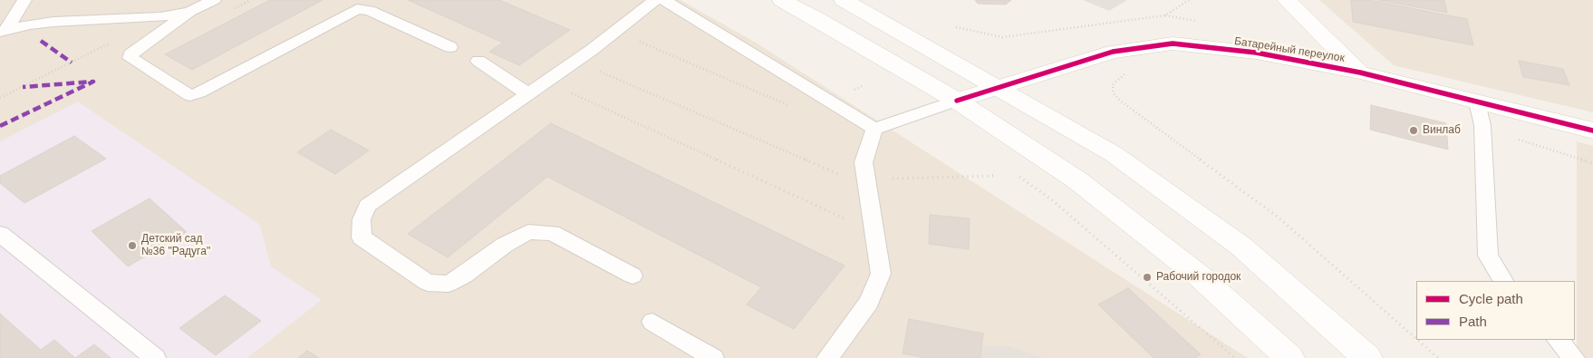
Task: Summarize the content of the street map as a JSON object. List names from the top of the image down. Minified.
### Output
{"streets":{"main road":["Батарейный переулок"]},"places":["Винлаб","Детский сад №36 \"Радуга\"","Рабочий городок"],"legend":["Cycle path","Path"]}
